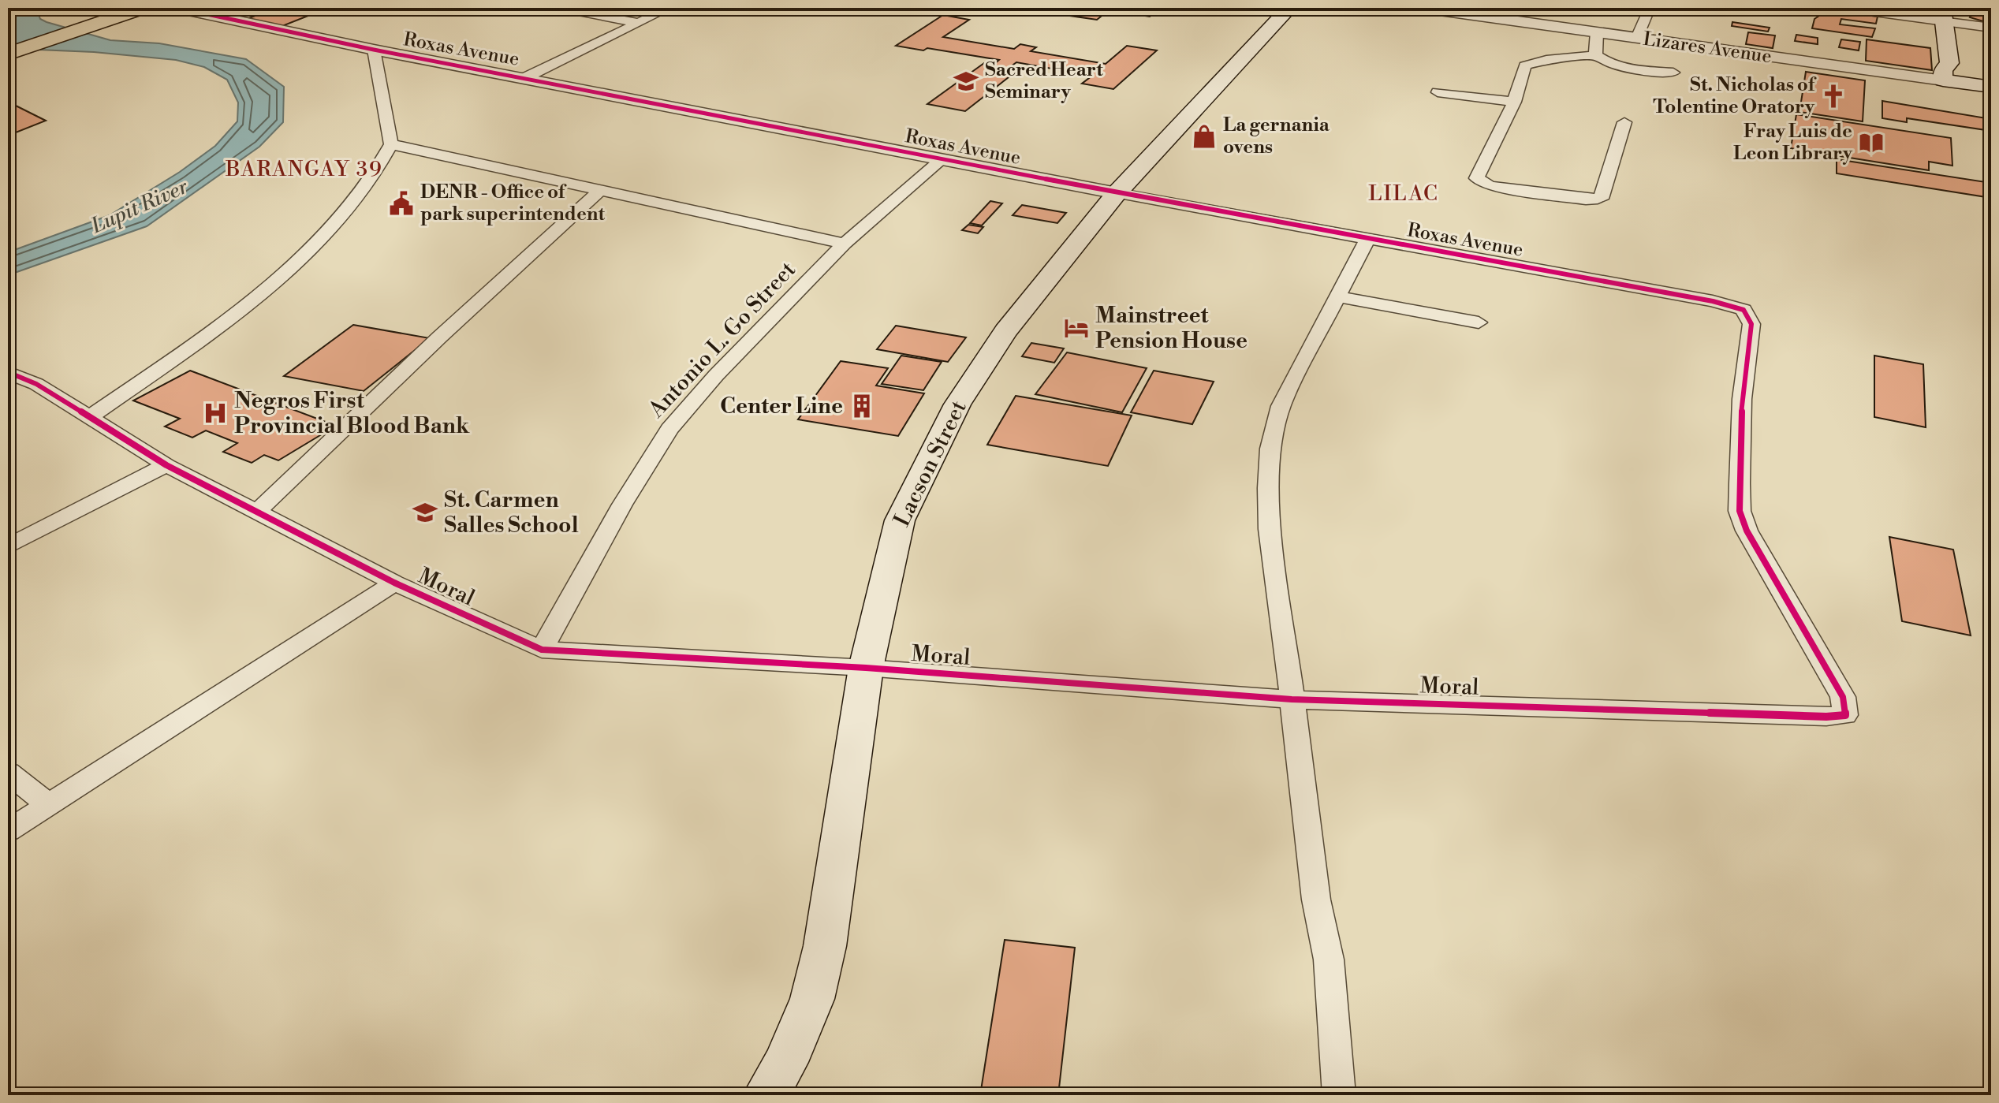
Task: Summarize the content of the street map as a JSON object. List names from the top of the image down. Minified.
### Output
{"streets":{"main road":["Lizares Avenue","Lacson Street"],"street":["Roxas Avenue","Antonio L. Go Street","Moral"]},"crossings":[["Roxas Avenue","Antonio L. Go Street"],["Roxas Avenue","Lacson Street"],["Roxas Avenue","Moral"],["Antonio L. Go Street","Moral"],["Lacson Street","Moral"]],"districts":["BARANGAY 39","LILAC"],"water":["Lupit River"],"places":{"school or university":["Sacred Heart Seminary","St. Carmen Salles School"],"church":["St. Nicholas of Tolentine Oratory"],"shop":["La gernania ovens"],"library":["Fray Luis de Leon Library"],"public building":["DENR - Office of park superintendent"],"hotel":["Mainstreet Pension House"],"building":["Center Line"],"hospital":["Negros First Provincial Blood Bank"]}}
